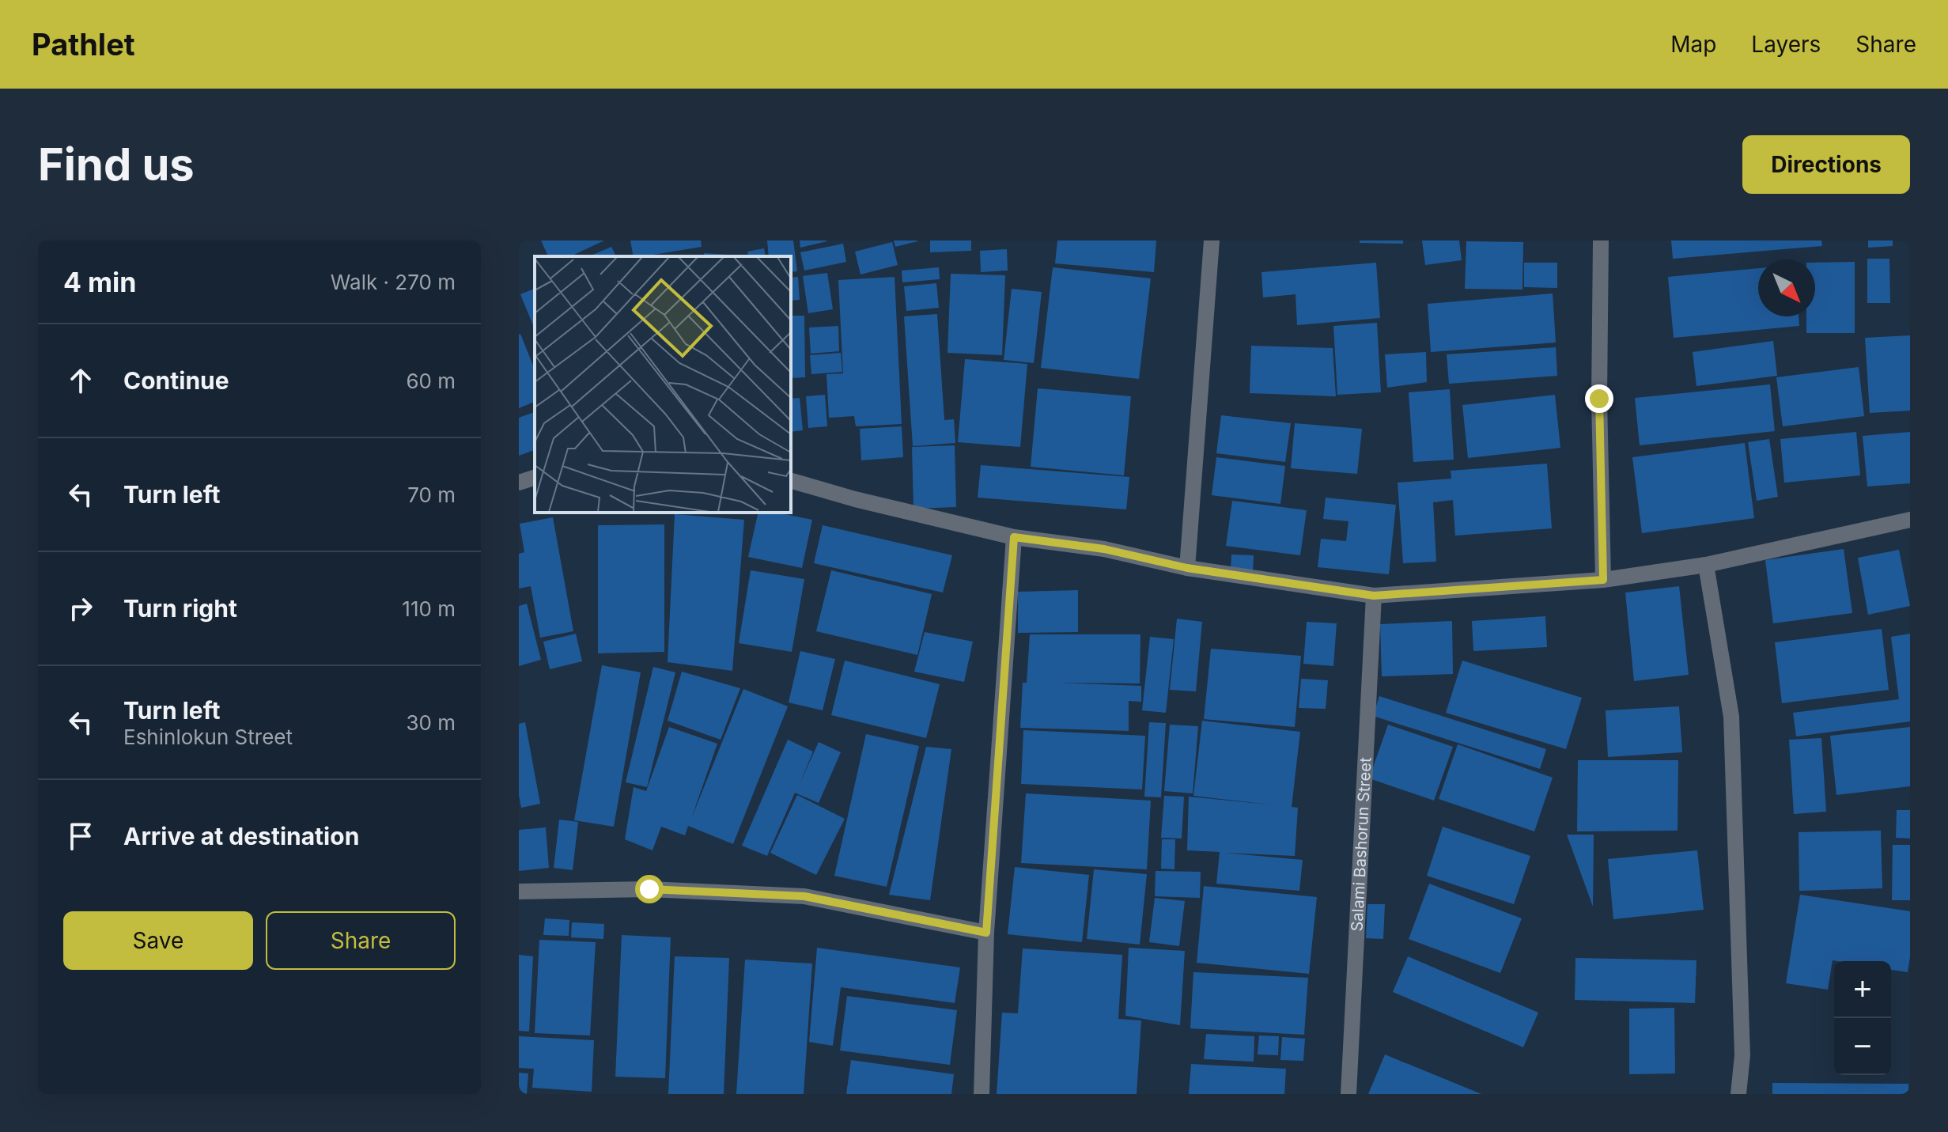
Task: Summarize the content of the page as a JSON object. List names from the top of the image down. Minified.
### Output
{"streets":{"street":["Salami Bashorun Street"]},"north":"bottom right","page":{"header":"Pathlet","nav":["Map","Layers","Share"],"buttons":["Directions",["Save","Share"]],"title":"Find us","heading":["4 min","Walk · 270 m"],"list":[["Continue","60 m"],["Turn left","70 m"],["Turn right","110 m"],["Turn left","Eshinlokun Street","30 m"],"Arrive at destination"],"map_buttons":["+","−"]}}
